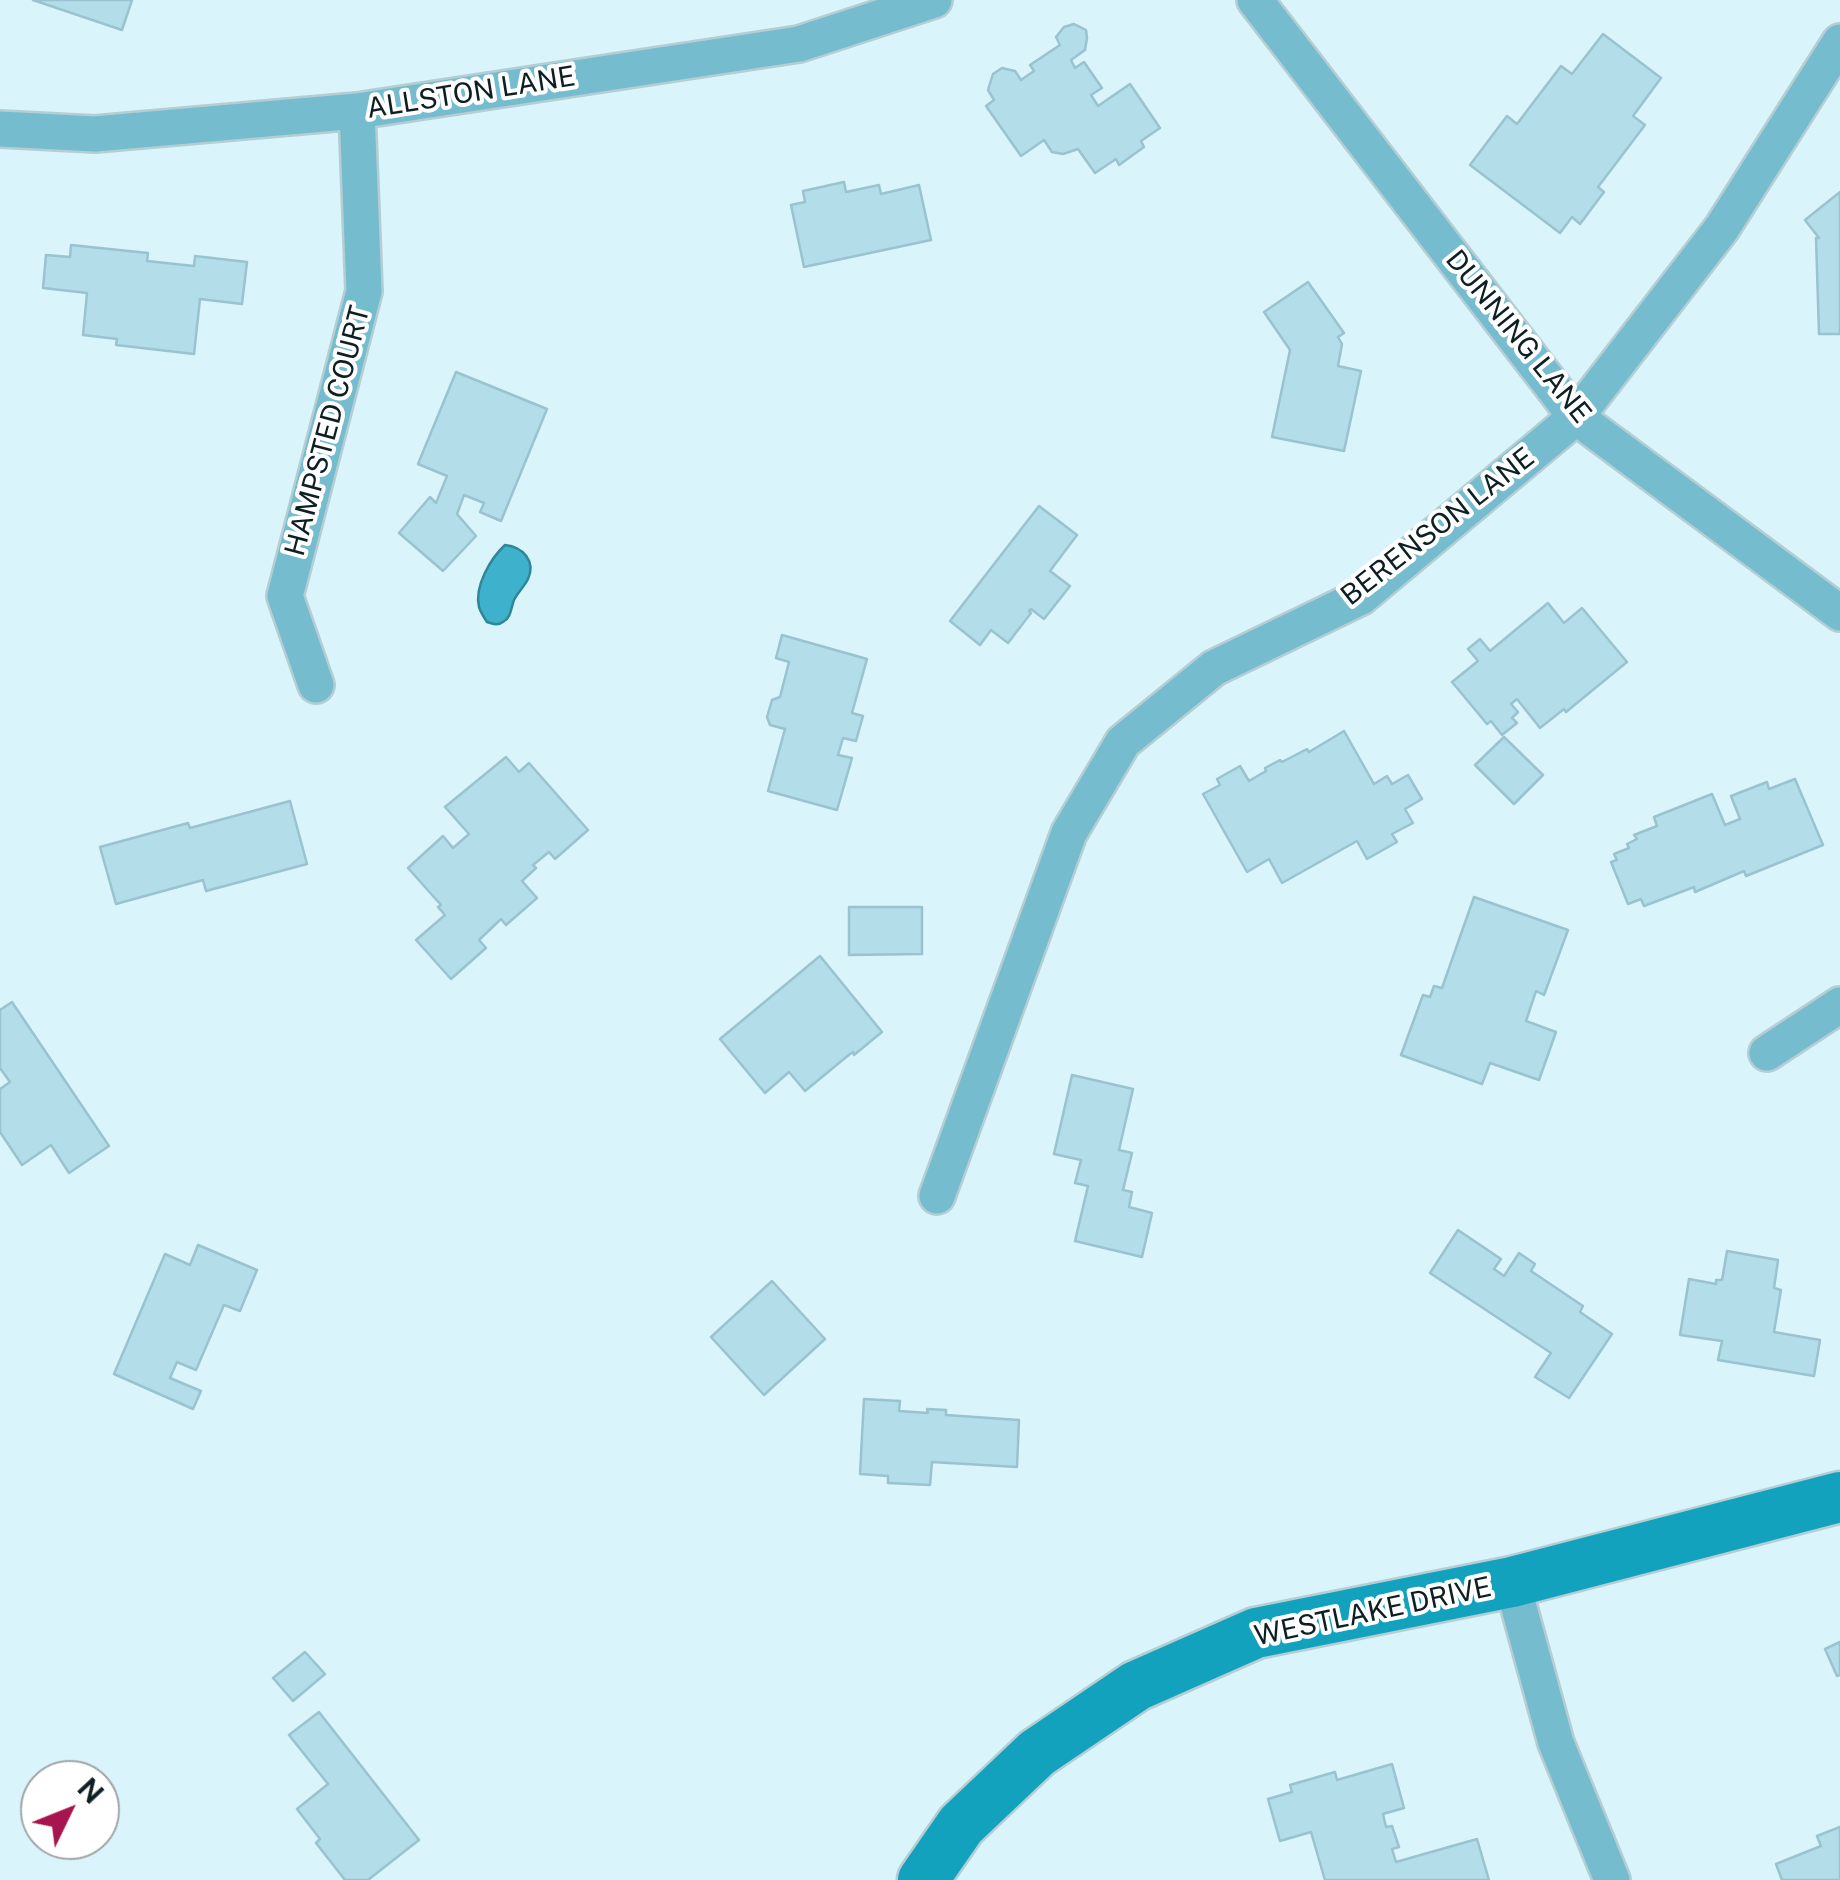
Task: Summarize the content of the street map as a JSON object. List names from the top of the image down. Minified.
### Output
{"streets":{"street":["ALLSTON LANE","DUNNING LANE","HAMPSTED COURT","BERENSON LANE","WESTLAKE DRIVE"]},"crossings":[["ALLSTON LANE","HAMPSTED COURT"],["DUNNING LANE","BERENSON LANE"]],"north":"top right"}
